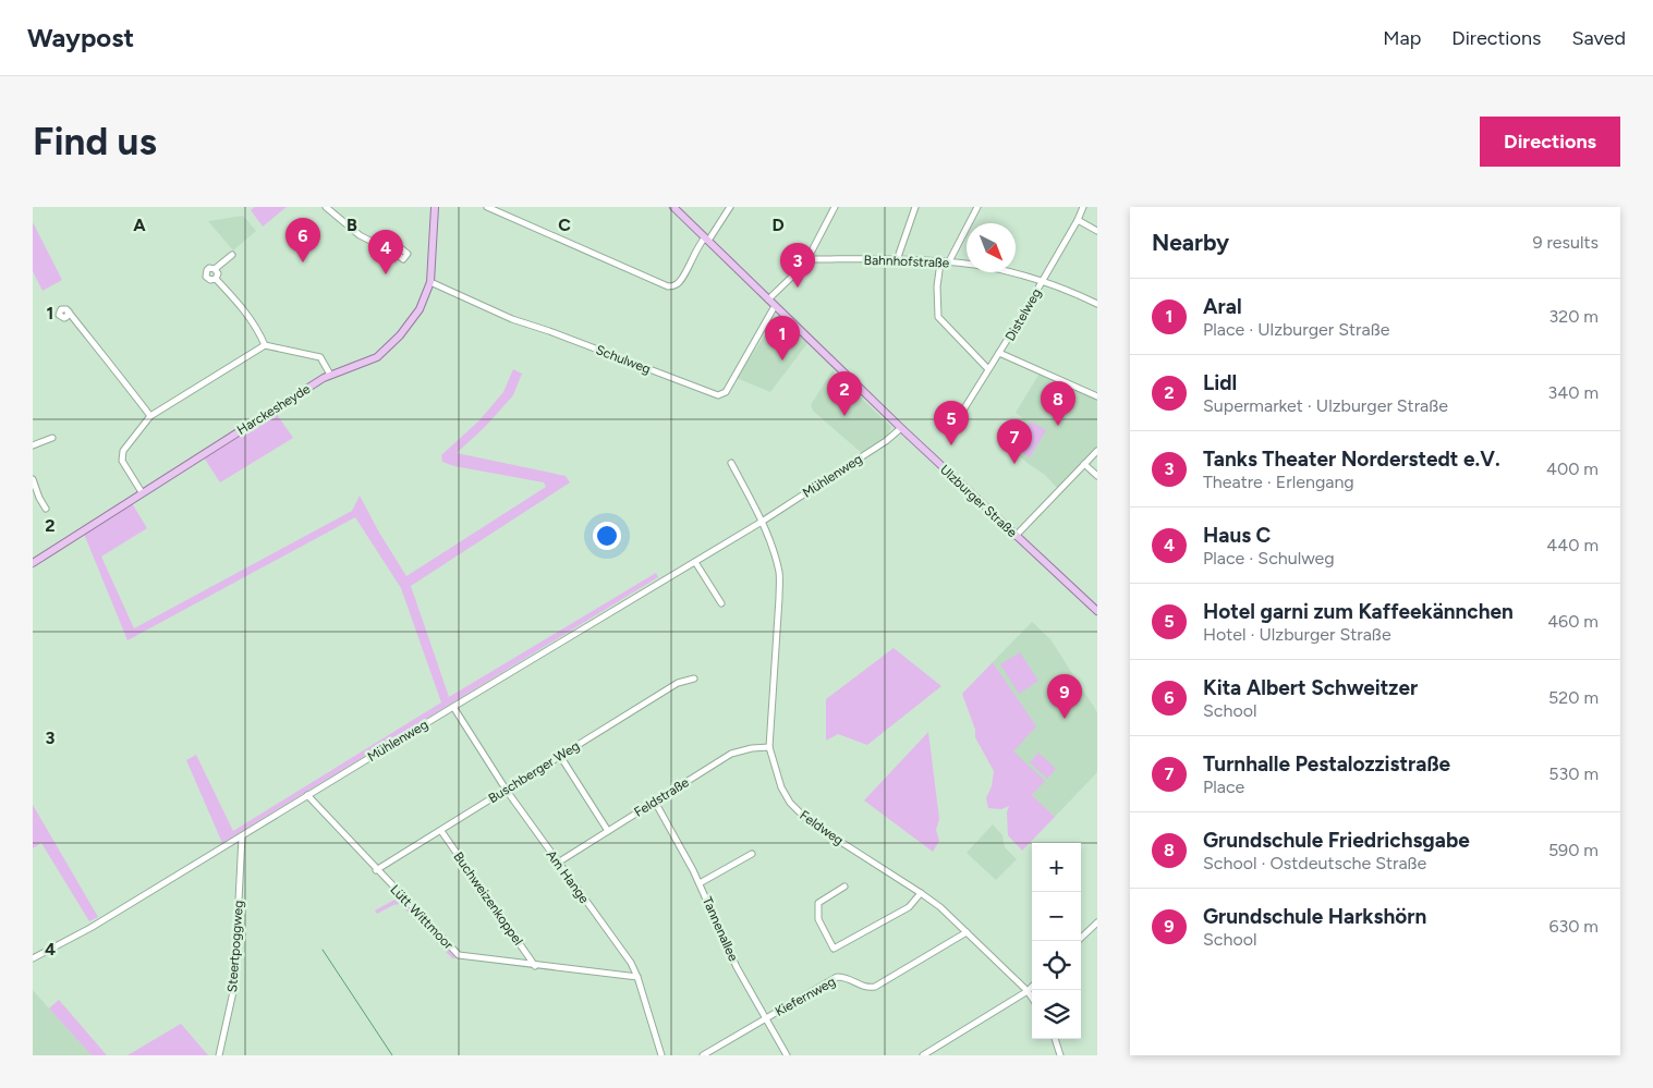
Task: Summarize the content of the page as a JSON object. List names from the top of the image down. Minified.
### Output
{"streets":{"main road":["Harckesheyde","Ulzburger Straße"],"street":["Bahnhofstraße","Distelweg","Schulweg","Mühlenweg","Buschberger Weg","Feldstraße","Feldweg","Am Hange","Buchweizenkoppel","Lütt Wittmoor","Tannenallee","Steertpoggweg","Kiefernweg"]},"crossings":[["Bahnhofstraße","Distelweg"],["Schulweg","Harckesheyde"],["Schulweg","Ulzburger Straße"],["Mühlenweg","Ulzburger Straße"],["Mühlenweg","Feldweg"],["Mühlenweg","Am Hange"],["Mühlenweg","Lütt Wittmoor"],["Mühlenweg","Steertpoggweg"],["Buschberger Weg","Am Hange"],["Buschberger Weg","Buchweizenkoppel"],["Buschberger Weg","Lütt Wittmoor"],["Feldstraße","Feldweg"],["Feldstraße","Am Hange"],["Feldstraße","Tannenallee"],["Feldweg","Kiefernweg"],["Am Hange","Lütt Wittmoor"],["Buchweizenkoppel","Lütt Wittmoor"],["Tannenallee","Kiefernweg"]],"north":"bottom right","page":{"header":"Waypost","nav":["Map","Directions","Saved"],"buttons":"Directions","title":"Find us","heading":["Nearby","9 results"],"pins":["6","4","3","1","2","8","5","7","9"],"list":[{"mark":"1","name":"Aral","note":"Place · Ulzburger Straße","value":"320 m"},{"mark":"2","name":"Lidl","note":"Supermarket · Ulzburger Straße","value":"340 m"},{"mark":"3","name":"Tanks Theater Norderstedt e.V.","note":"Theatre · Erlengang","value":"400 m"},{"mark":"4","name":"Haus C","note":"Place · Schulweg","value":"440 m"},{"mark":"5","name":"Hotel garni zum Kaffeekännchen","note":"Hotel · Ulzburger Straße","value":"460 m"},{"mark":"6","name":"Kita Albert Schweitzer","note":"School","value":"520 m"},{"mark":"7","name":"Turnhalle Pestalozzistraße","note":"Place","value":"530 m"},{"mark":"8","name":"Grundschule Friedrichsgabe","note":"School · Ostdeutsche Straße","value":"590 m"},{"mark":"9","name":"Grundschule Harkshörn","note":"School","value":"630 m"}],"map_buttons":["+","−"]},"grid":{"columns":["A","B","C","D"],"rows":["1","2","3","4"]}}
